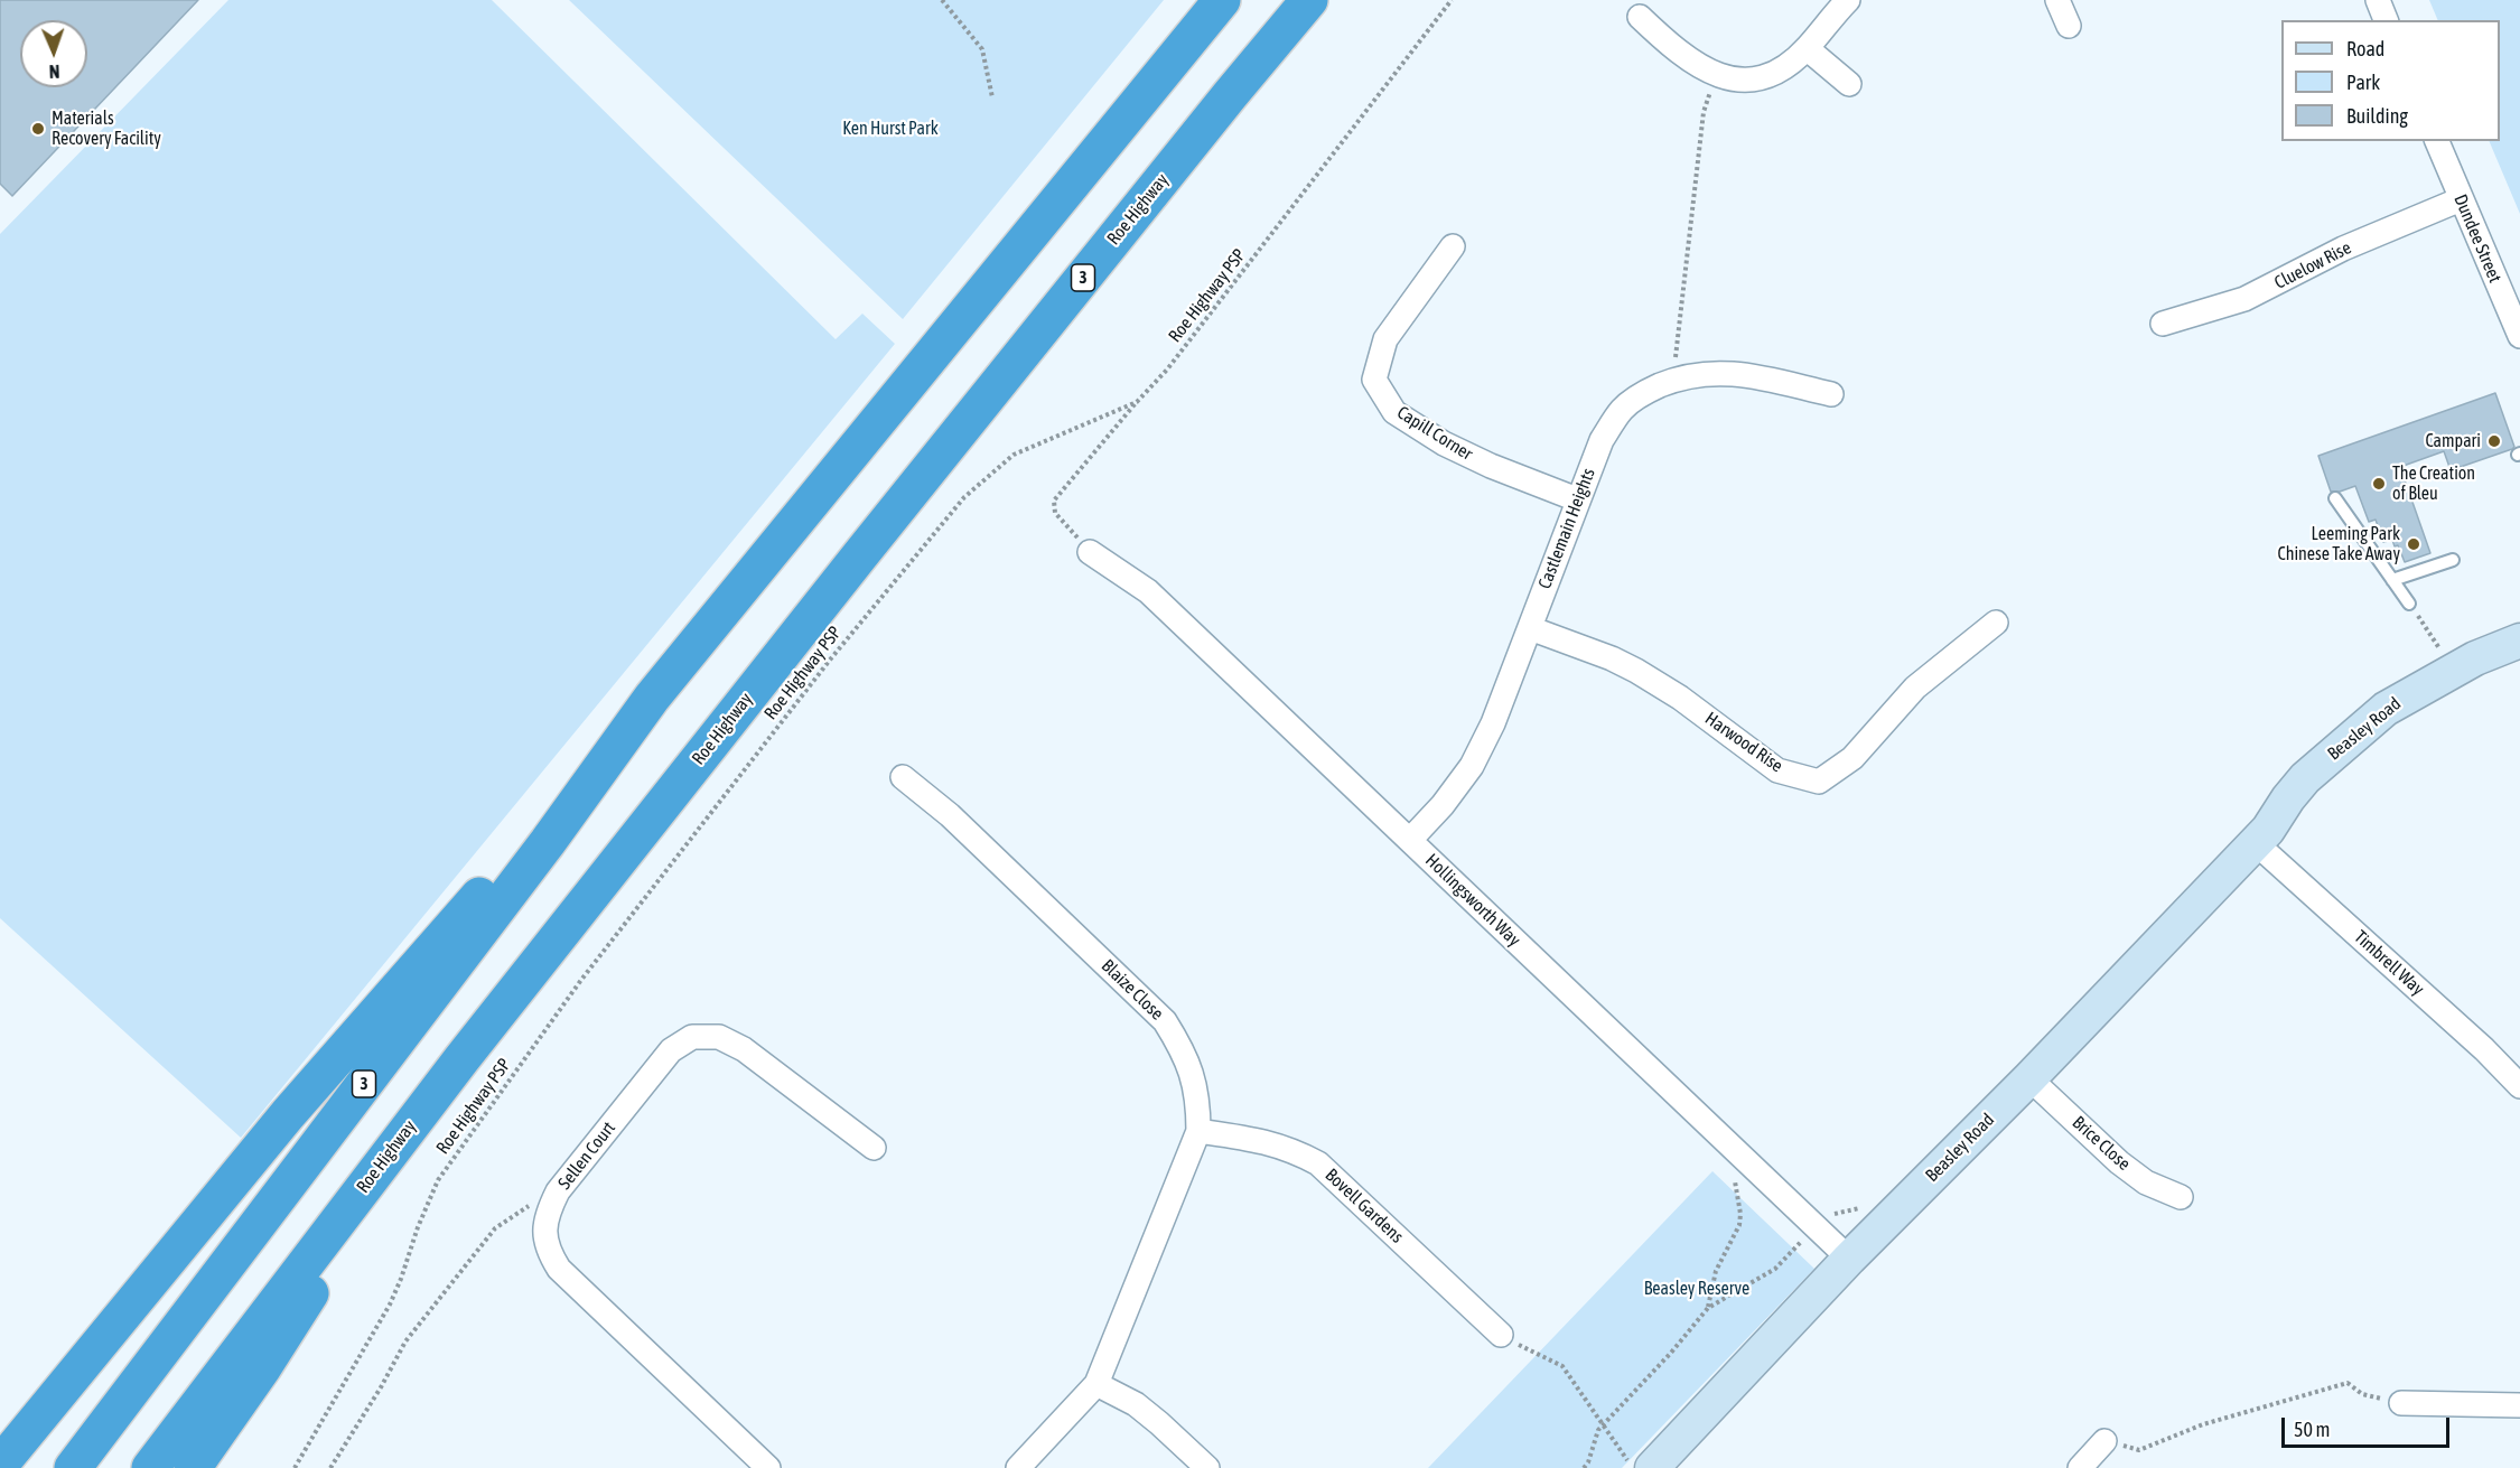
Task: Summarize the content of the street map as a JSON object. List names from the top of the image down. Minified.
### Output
{"streets":{"highway":["Roe Highway","3"],"main road":["Beasley Road"],"street":["Dundee Street","Cluelow Rise","Capill Corner","Castlemain Heights","Harwood Rise","Hollingsworth Way","Timbrell Way","Blaize Close","Brice Close","Sellen Court","Bovell Gardens"],"path":["Roe Highway PSP"]},"crossings":[["Dundee Street","Cluelow Rise"],["Capill Corner","Castlemain Heights"],["Castlemain Heights","Harwood Rise"],["Castlemain Heights","Hollingsworth Way"],["Beasley Road","Hollingsworth Way"],["Beasley Road","Timbrell Way"],["Beasley Road","Brice Close"],["Blaize Close","Bovell Gardens"]],"parks":["Ken Hurst Park","Beasley Reserve"],"places":["Materials Recovery Facility","Campari","The Creation of Bleu","Leeming Park Chinese Take Away"],"legend":["Road","Park","Building"],"scale_bar":"50 m","north":"bottom"}
